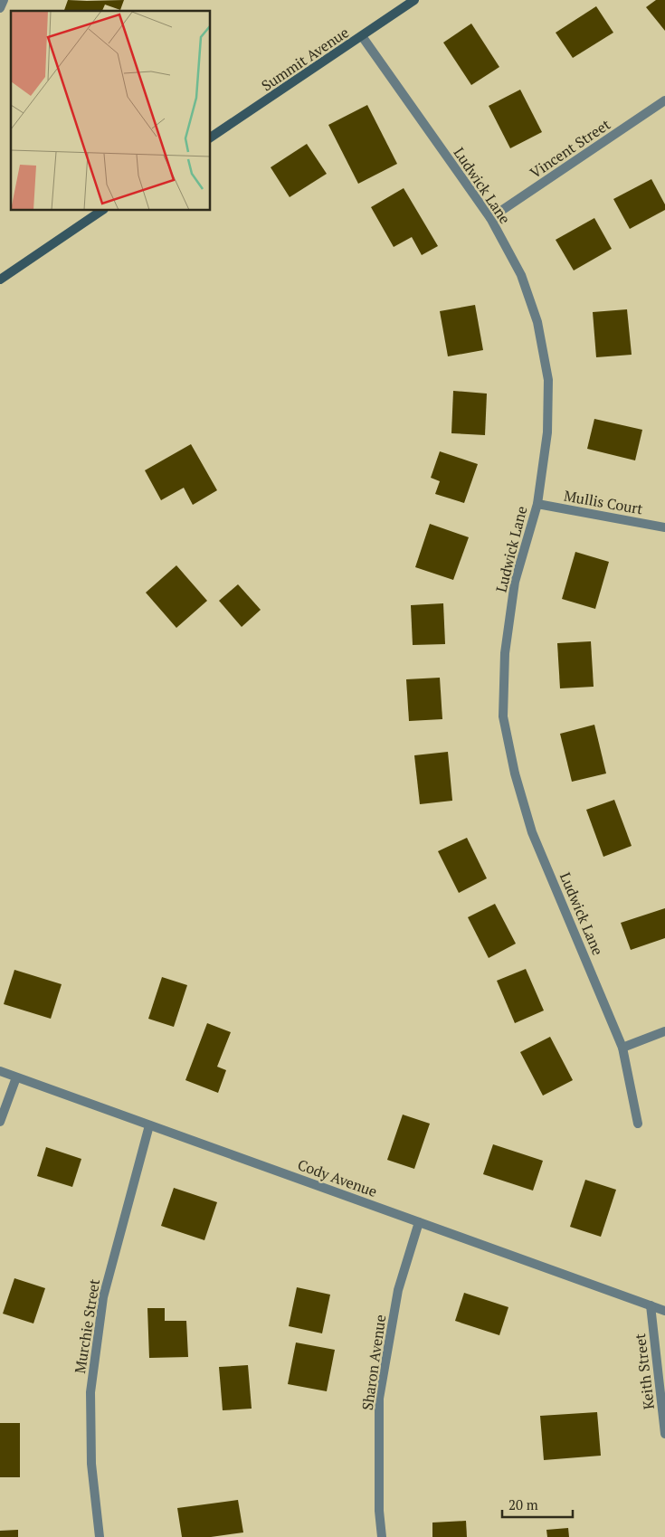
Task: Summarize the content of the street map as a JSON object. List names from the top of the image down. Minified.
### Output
{"streets":{"main road":["Summit Avenue"],"street":["Vincent Street","Ludwick Lane","Mullis Court","Cody Avenue","Murchie Street","Sharon Avenue","Keith Street"]},"crossings":[["Summit Avenue","Ludwick Lane"],["Vincent Street","Ludwick Lane"],["Ludwick Lane","Mullis Court"],["Cody Avenue","Murchie Street"],["Cody Avenue","Sharon Avenue"],["Cody Avenue","Keith Street"]],"scale_bar":"20 m"}
